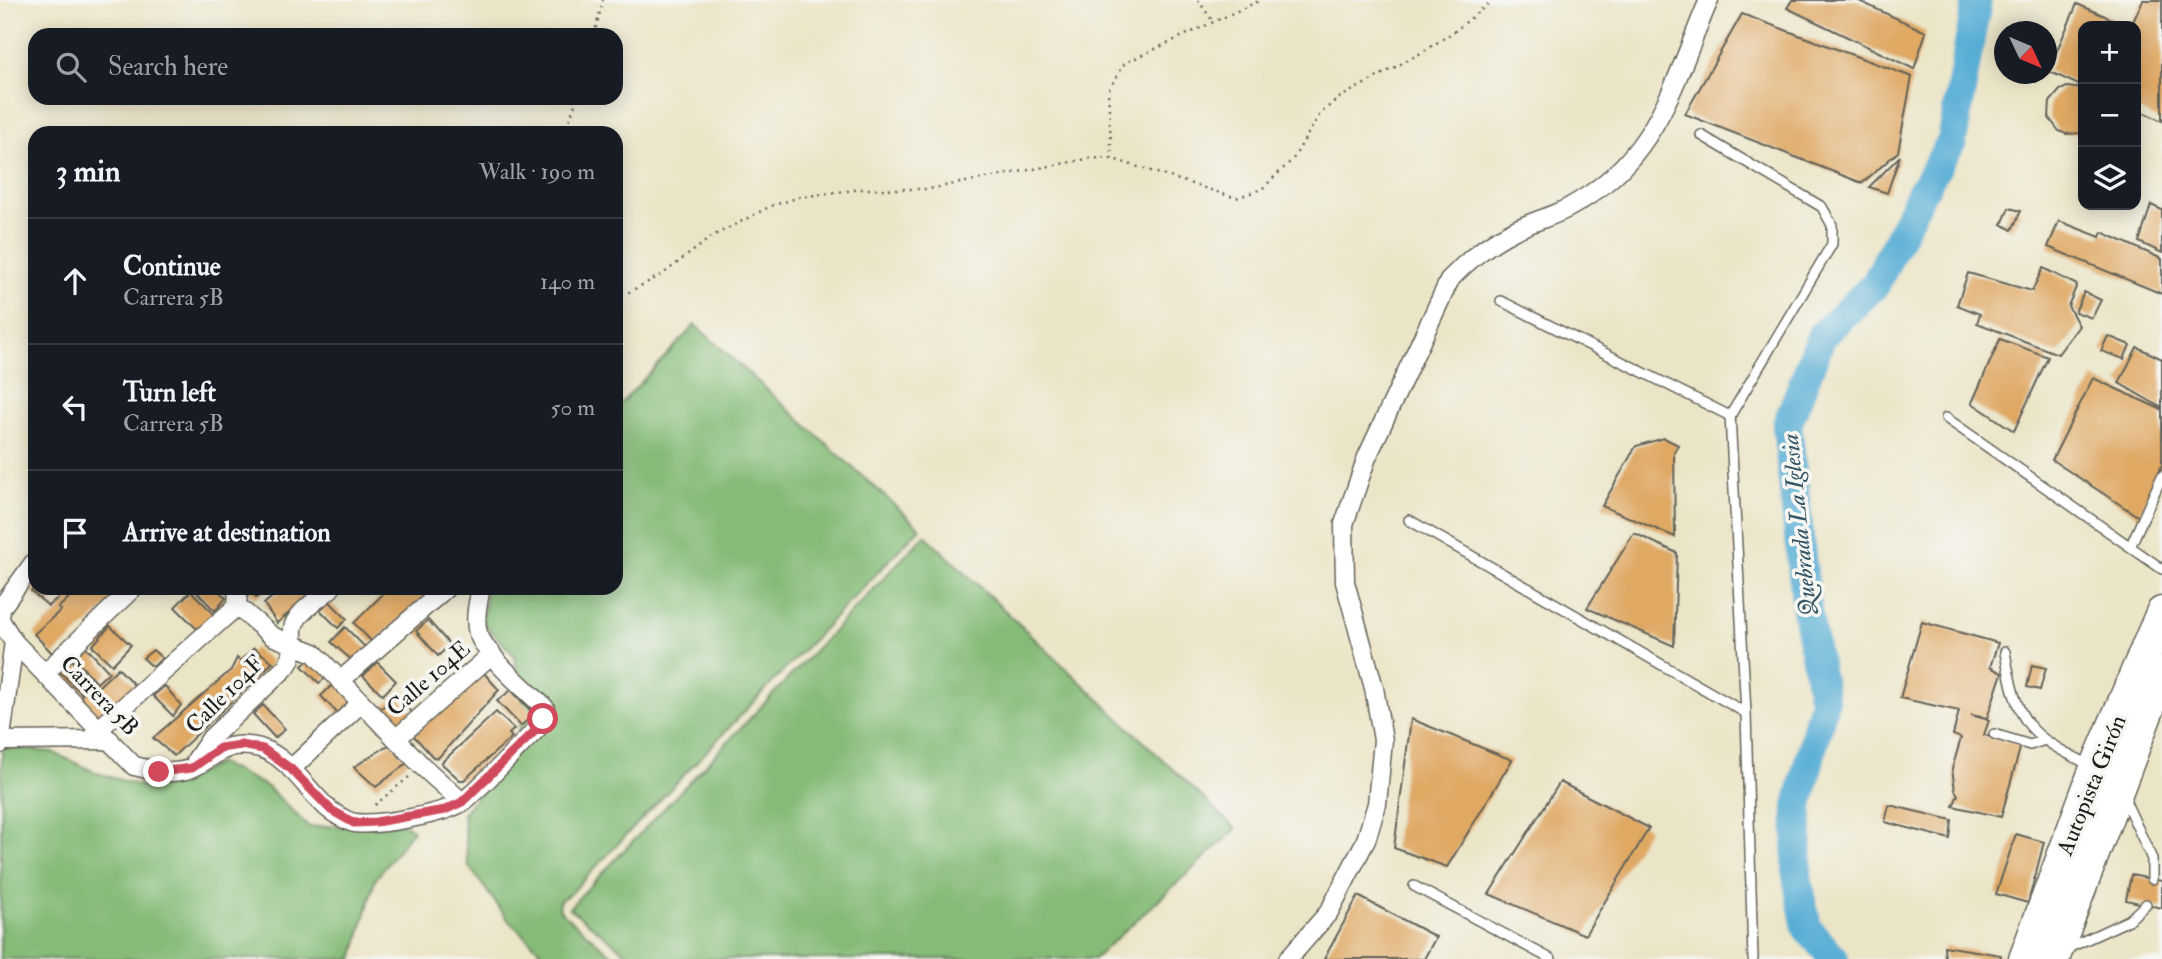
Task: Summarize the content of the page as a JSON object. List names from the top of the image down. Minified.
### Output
{"streets":{"highway":["Autopista Girón"],"street":["Calle 104E","Calle 104F","Carrera 5B"]},"crossings":[["Calle 104E","Carrera 5B"],["Calle 104F","Carrera 5B"]],"water":["Quebrada La Iglesia"],"north":"bottom right","page":{"map_buttons":["+","−"],"search":"Search here","heading":["3 min","Walk · 190 m"],"list":[["Continue","Carrera 5B","140 m"],["Turn left","Carrera 5B","50 m"],"Arrive at destination"]}}
